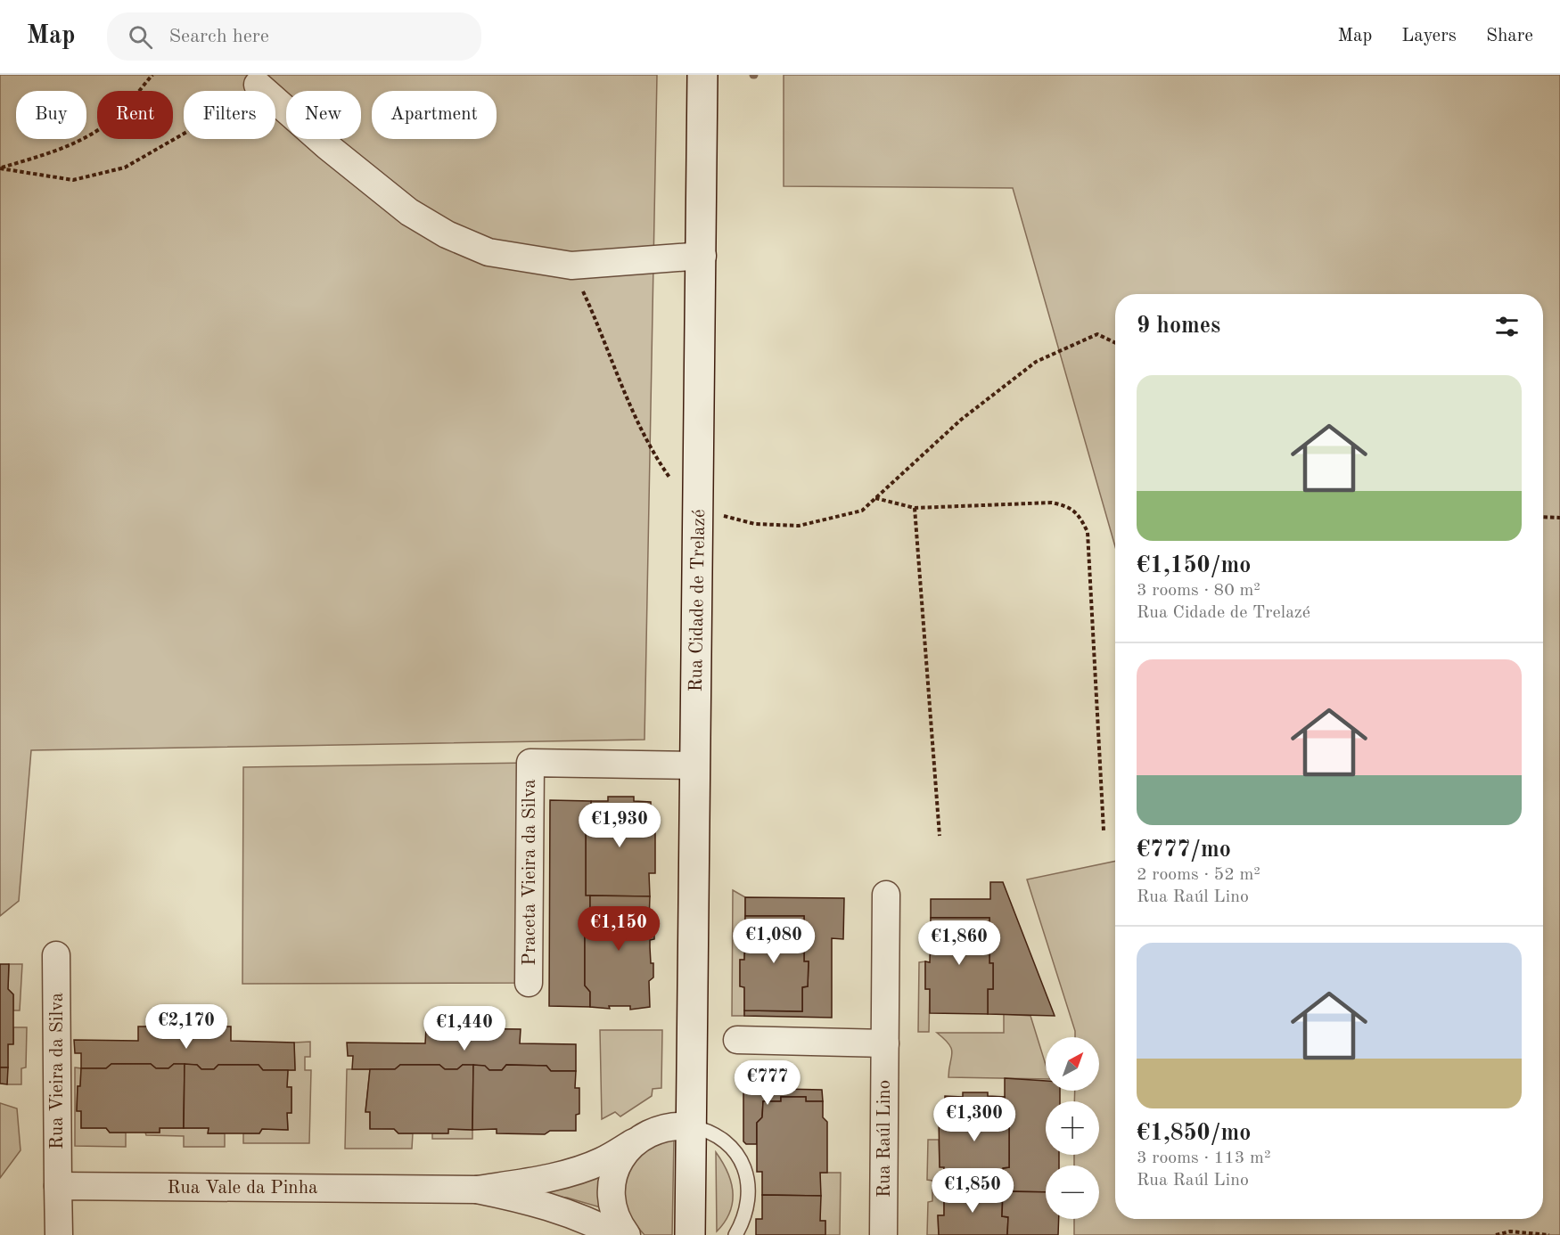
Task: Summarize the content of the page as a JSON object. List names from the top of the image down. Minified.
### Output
{"streets":{"street":["Rua Cidade de Trelazé","Praceta Vieira da Silva","Rua Vieira da Silva","Rua Raúl Lino","Rua Vale da Pinha"]},"crossings":[["Rua Cidade de Trelazé","Praceta Vieira da Silva"],["Rua Vieira da Silva","Rua Vale da Pinha"]],"north":"top right","page":{"header":"Map","search":"Search here","nav":["Map","Layers","Share"],"chip":["Buy","Rent","Filters","New","Apartment"],"heading":"9 homes","list":[{"name":"€1,150/mo","note":"3 rooms · 80 m² · Rua Cidade de Trelazé"},{"name":"€777/mo","note":"2 rooms · 52 m² · Rua Raúl Lino"},{"name":"€1,850/mo","note":"3 rooms · 113 m² · Rua Raúl Lino"}],"price":["€1,930","€1,150","€1,080","€1,860","€2,170","€1,440","€777","€1,300","€1,850"],"map_buttons":["+","−"]}}
